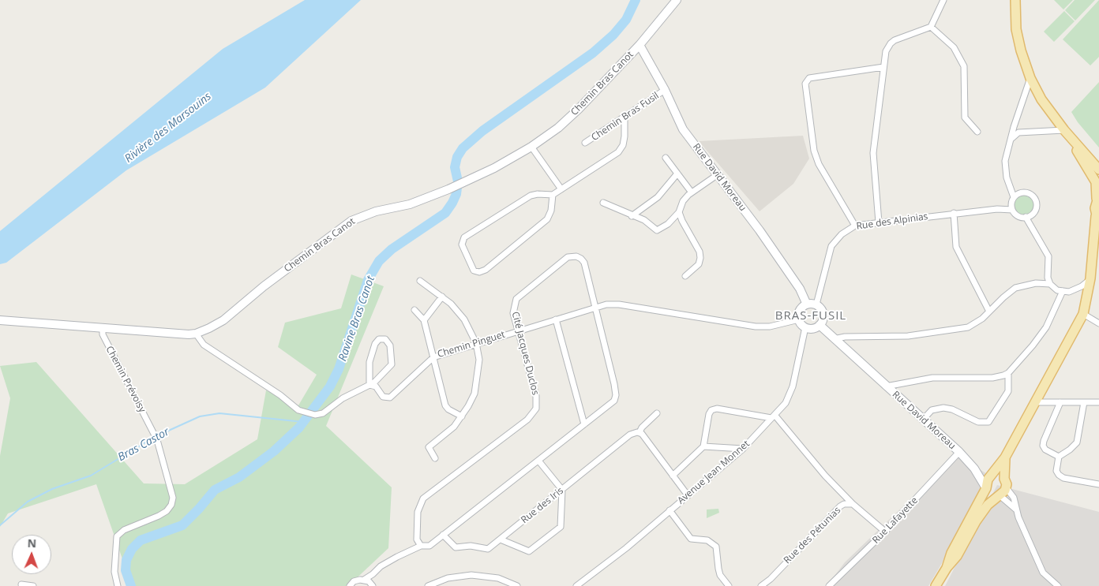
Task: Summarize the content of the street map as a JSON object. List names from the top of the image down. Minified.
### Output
{"streets":{"street":["Chemin Bras Canot","Chemin Bras Fusil","Rue David Moreau","Rue des Alpinias","Chemin Pinguet","Cité Jacques Duclos","Chemin Prévoisy","Avenue Jean Monnet","Rue des Iris","Rue Lafayette","Rue des Pétunias"]},"crossings":[["Chemin Bras Canot","Rue David Moreau"],["Chemin Bras Canot","Chemin Prévoisy"],["Chemin Bras Fusil","Rue David Moreau"],["Rue David Moreau","Rue des Alpinias"],["Rue David Moreau","Chemin Pinguet"],["Rue David Moreau","Avenue Jean Monnet"],["Rue David Moreau","Rue Lafayette"],["Rue des Alpinias","Chemin Pinguet"],["Rue des Alpinias","Avenue Jean Monnet"],["Chemin Pinguet","Cité Jacques Duclos"],["Chemin Pinguet","Avenue Jean Monnet"],["Cité Jacques Duclos","Rue des Iris"],["Rue Lafayette","Rue des Pétunias"]],"districts":["BRAS-FUSIL"],"water":["Rivière des Marsouins","Ravine Bras Canot","Bras Castor"],"north":"top"}
